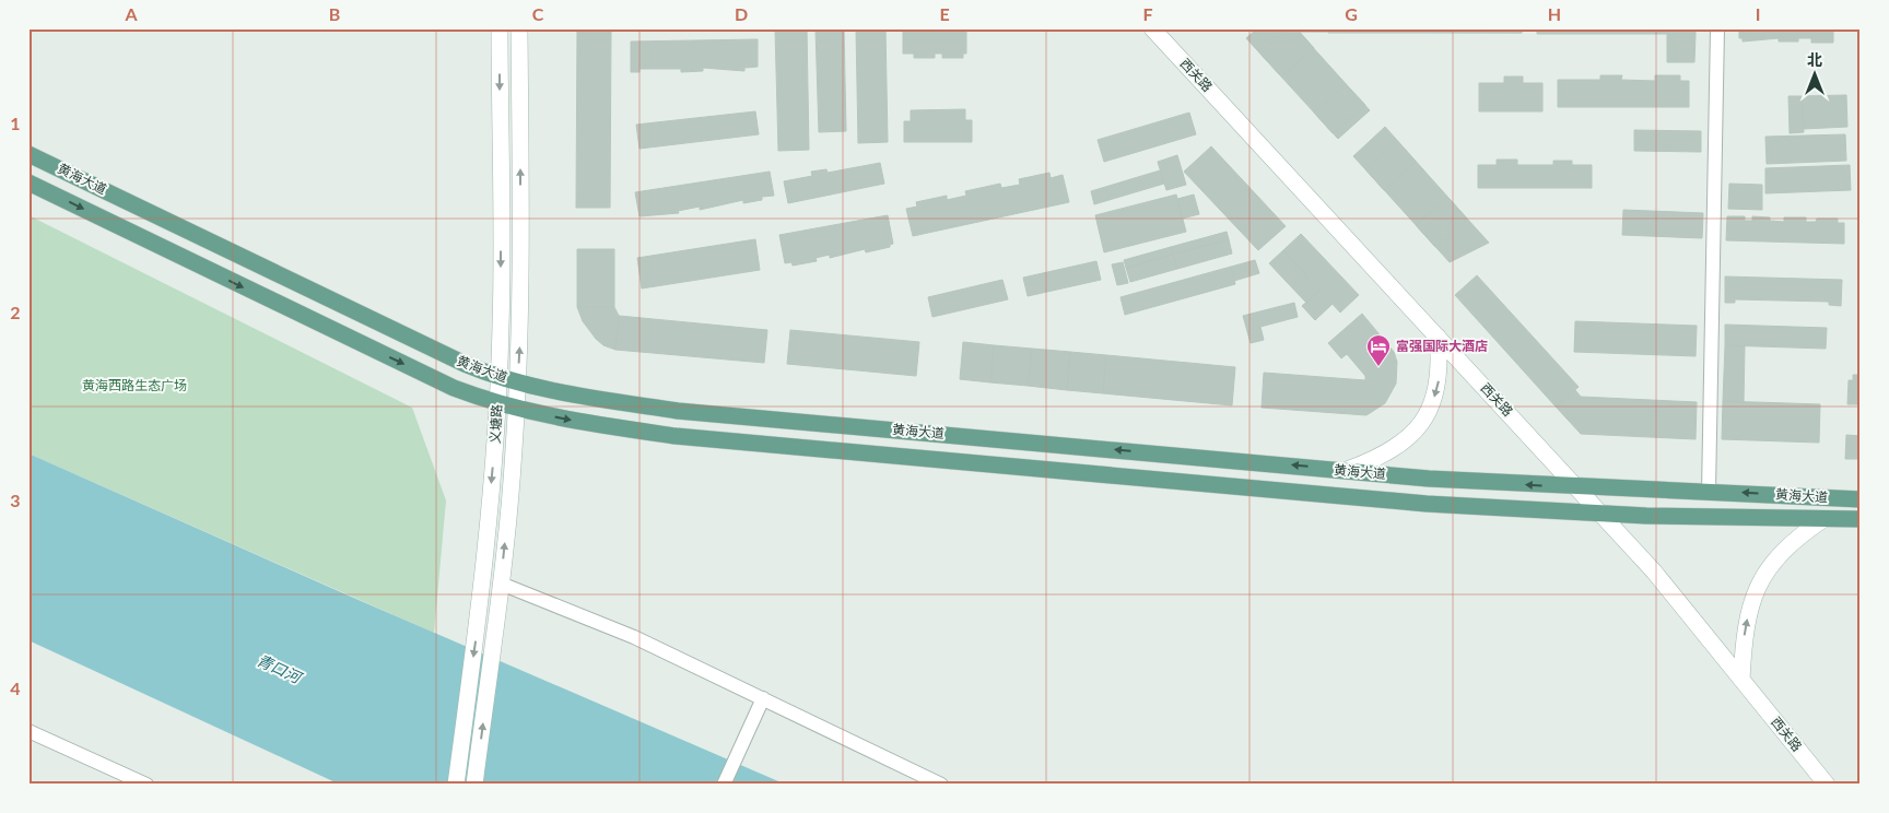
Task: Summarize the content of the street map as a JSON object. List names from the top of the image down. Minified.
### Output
{"streets":{"main road":["西关路","黄海大道","义塘路"]},"crossings":[["西关路","黄海大道"],["黄海大道","义塘路"]],"water":["青口河"],"parks":["黄海西路生态广场"],"places":{"hotel":["富强国际大酒店"]},"north":"top","grid":{"columns":["A","B","C","D","E","F","G","H","I"],"rows":["1","2","3","4"]}}
